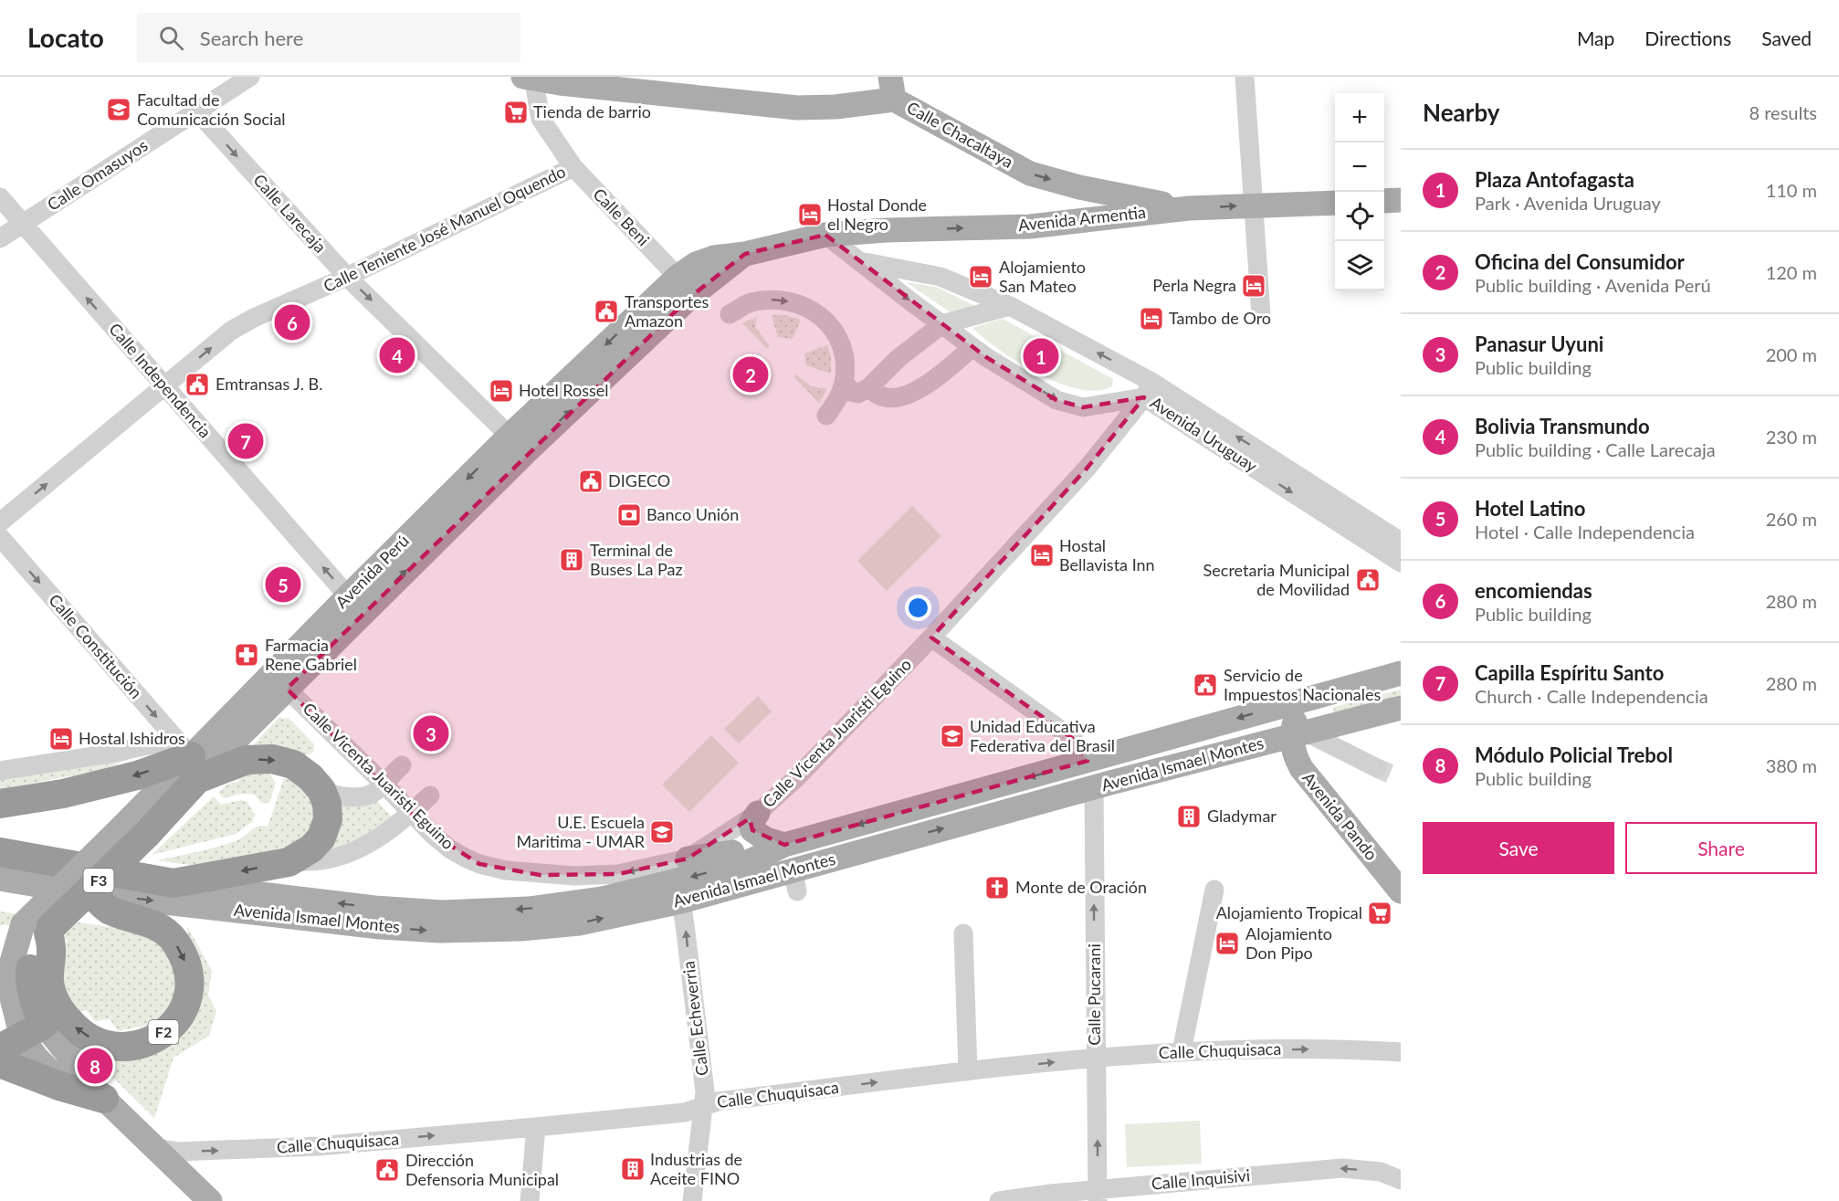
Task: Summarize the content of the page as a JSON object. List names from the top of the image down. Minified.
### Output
{"streets":{"highway":["Avenida Perú","F3","F2"],"main road":["Calle Chacaltaya","Avenida Armentia","Avenida Ismael Montes","Avenida Pando"],"street":["Calle Omasuyos","Calle Larecaja","Calle Beni","Calle Teniente José Manuel Oquendo","Calle Independencia","Avenida Uruguay","Calle Constitución","Calle Vicenta Juaristi Eguino","Calle Pucarani","Calle Echeverria","Calle Chuquisaca","Calle Inquisivi"]},"crossings":[["Calle Chacaltaya","Calle Beni"],["Calle Chacaltaya","Avenida Armentia"],["Calle Omasuyos","Calle Larecaja"],["Calle Omasuyos","Calle Independencia"],["Calle Larecaja","Calle Teniente José Manuel Oquendo"],["Calle Larecaja","Avenida Perú"],["Calle Beni","Calle Teniente José Manuel Oquendo"],["Calle Beni","Avenida Perú"],["Avenida Armentia","Avenida Uruguay"],["Avenida Armentia","Avenida Perú"],["Calle Teniente José Manuel Oquendo","Calle Independencia"],["Calle Independencia","Avenida Perú"],["Avenida Uruguay","Avenida Perú"],["Avenida Uruguay","Calle Vicenta Juaristi Eguino"],["Avenida Perú","Calle Constitución"],["Avenida Perú","Calle Vicenta Juaristi Eguino"],["Avenida Perú","F3"],["Avenida Perú","F2"],["Avenida Ismael Montes","Avenida Pando"],["Avenida Ismael Montes","Calle Pucarani"],["Avenida Ismael Montes","Calle Echeverria"],["Avenida Ismael Montes","F2"],["F3","F2"],["Calle Pucarani","Calle Chuquisaca"],["Calle Pucarani","Calle Inquisivi"],["Calle Echeverria","Calle Chuquisaca"]],"one_way":["Calle Chacaltaya","Calle Larecaja","Avenida Armentia","Calle Teniente José Manuel Oquendo","Calle Independencia","Calle Constitución","Calle Echeverria","Calle Chuquisaca","Calle Inquisivi"],"places":{"school or university":["Facultad de Comunicación Social","Unidad Educativa Federativa del Brasil","U.E. Escuela Maritima - UMAR"],"supermarket":["Tienda de barrio","Alojamiento Tropical"],"hotel":["Hostal Donde el Negro","Alojamiento San Mateo","Perla Negra","Tambo de Oro","Hotel Rossel","Hostal Bellavista Inn","Hostal Ishidros","Alojamiento Don Pipo"],"public building":["Transportes Amazon","Emtransas J. B.","DIGECO","Secretaria Municipal de Movilidad","Servicio de Impuestos Nacionales","Dirección Defensoria Municipal"],"bank":["Banco Unión"],"building":["Terminal de Buses La Paz","Gladymar","Industrias de Aceite FINO"],"pharmacy":["Farmacia Rene Gabriel"],"church":["Monte de Oración"]},"page":{"header":"Locato","search":"Search here","nav":["Map","Directions","Saved"],"heading":["Nearby","8 results"],"map_buttons":["+","−"],"list":[{"mark":"1","name":"Plaza Antofagasta","note":"Park · Avenida Uruguay","value":"110 m"},{"mark":"2","name":"Oficina del Consumidor","note":"Public building · Avenida Perú","value":"120 m"},{"mark":"3","name":"Panasur Uyuni","note":"Public building","value":"200 m"},{"mark":"4","name":"Bolivia Transmundo","note":"Public building · Calle Larecaja","value":"230 m"},{"mark":"5","name":"Hotel Latino","note":"Hotel · Calle Independencia","value":"260 m"},{"mark":"6","name":"encomiendas","note":"Public building","value":"280 m"},{"mark":"7","name":"Capilla Espíritu Santo","note":"Church · Calle Independencia","value":"280 m"},{"mark":"8","name":"Módulo Policial Trebol","note":"Public building","value":"380 m"}],"pins":["6","4","1","2","7","5","3","8"],"buttons":["Save","Share"]}}
